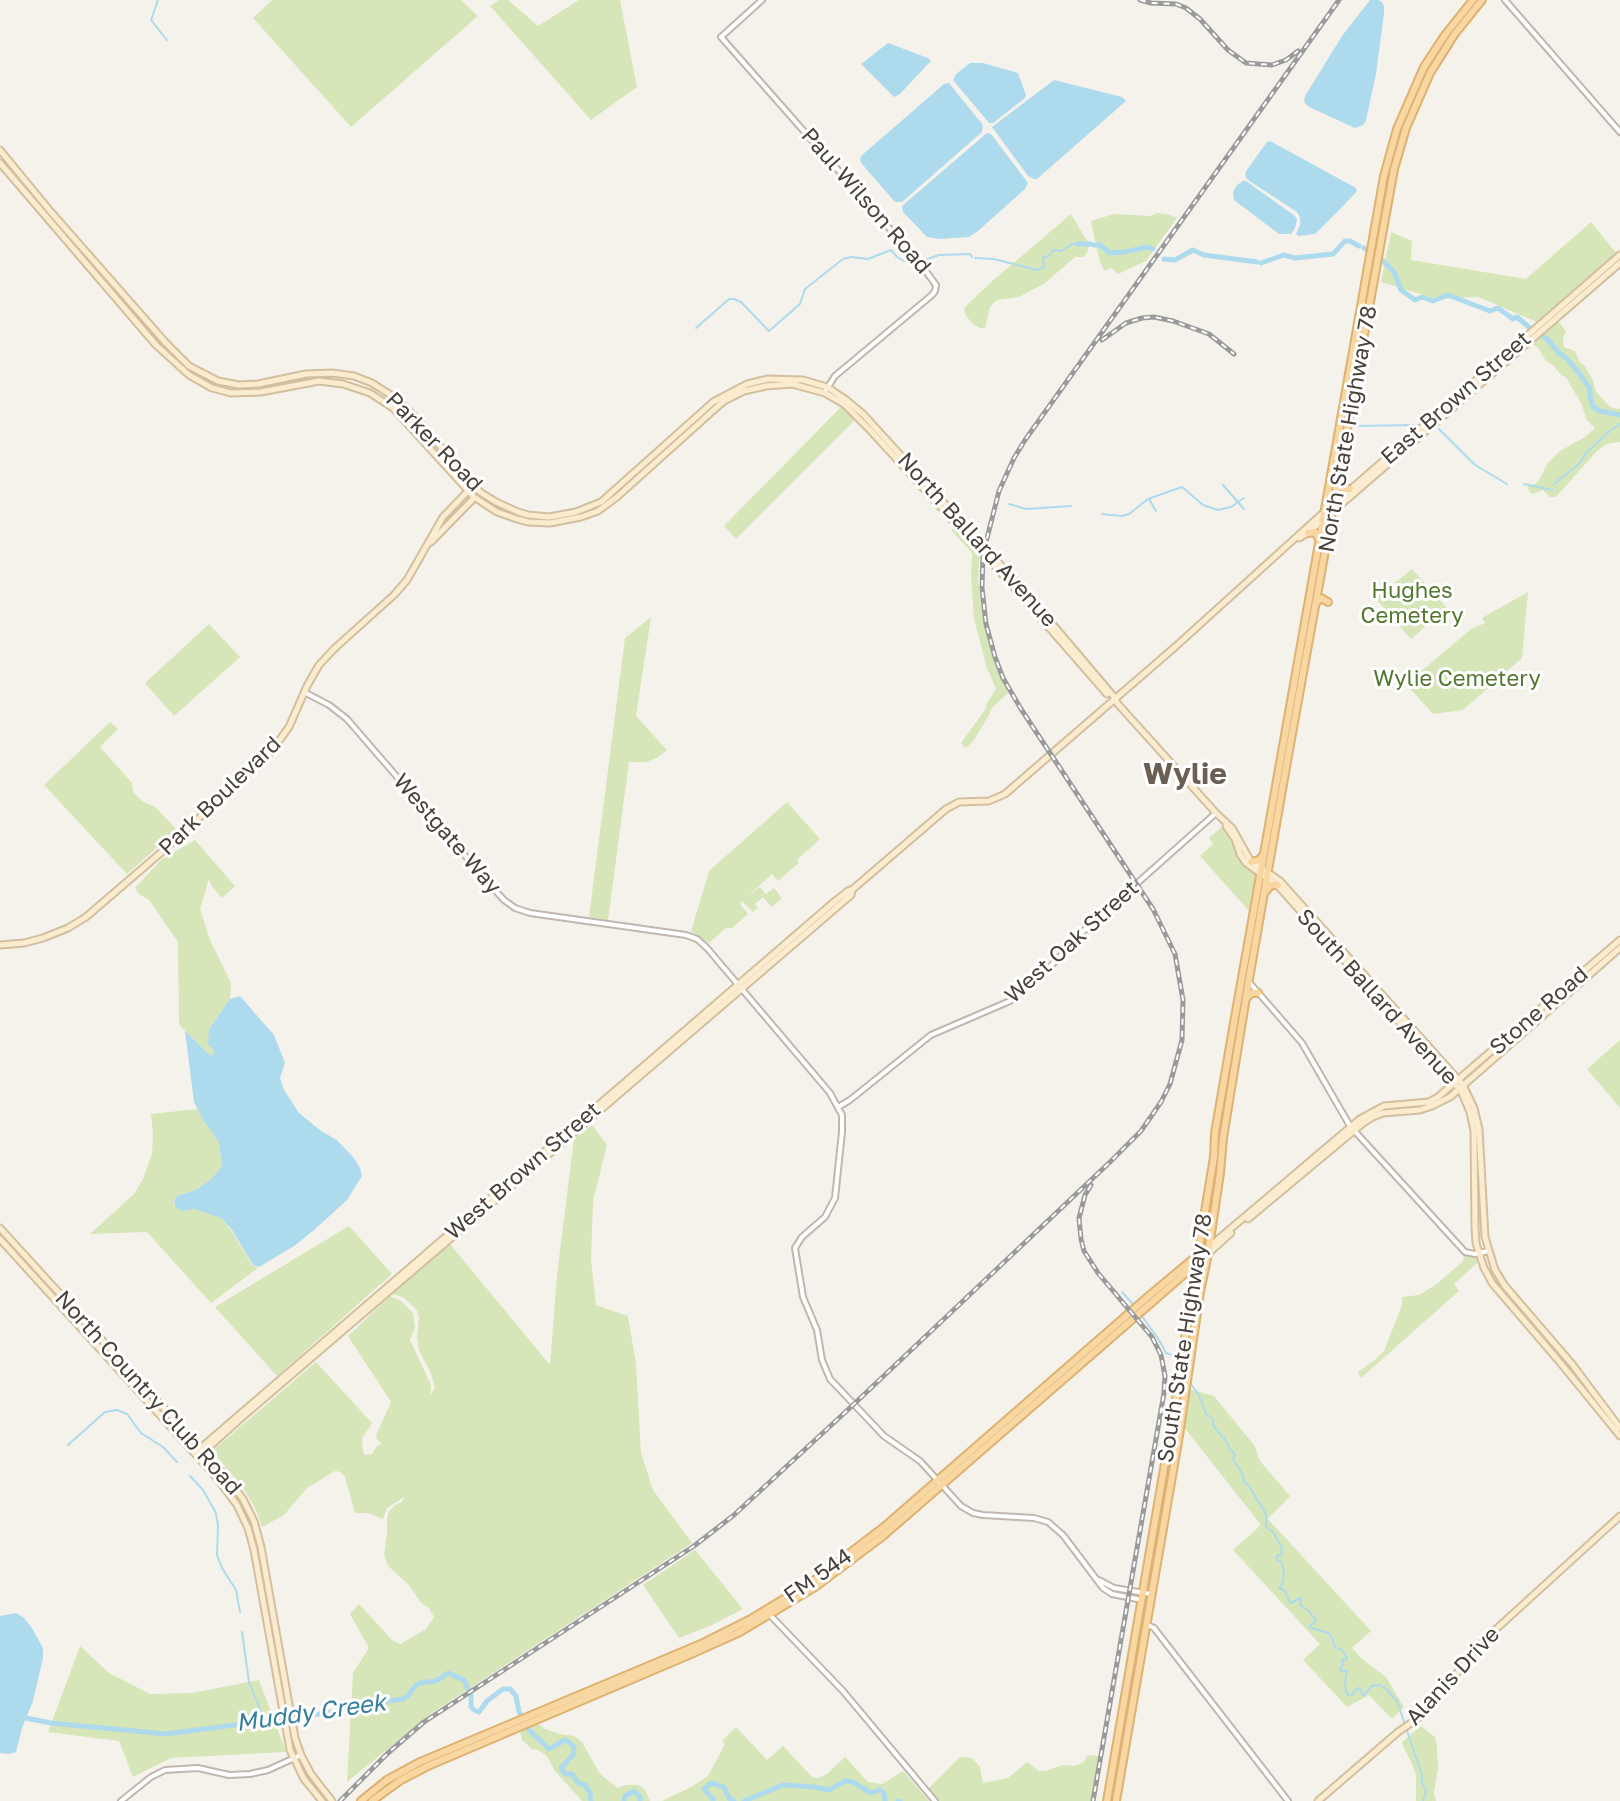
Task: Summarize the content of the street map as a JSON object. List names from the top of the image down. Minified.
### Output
{"streets":{"main road":["East Brown Street","North State Highway 78","Parker Road","North Ballard Avenue","Park Boulevard","South Ballard Avenue","Stone Road","West Brown Street","South State Highway 78","North Country Club Road","FM 544","Alanis Drive"],"street":["Paul Wilson Road","Westgate Way","West Oak Street"]},"crossings":[["Paul Wilson Road","Parker Road"],["Paul Wilson Road","North Ballard Avenue"],["East Brown Street","North State Highway 78"],["East Brown Street","North Ballard Avenue"],["East Brown Street","West Brown Street"],["North State Highway 78","South Ballard Avenue"],["North State Highway 78","South State Highway 78"],["Parker Road","North Ballard Avenue"],["Parker Road","Park Boulevard"],["North Ballard Avenue","West Oak Street"],["North Ballard Avenue","South Ballard Avenue"],["North Ballard Avenue","West Brown Street"],["Park Boulevard","Westgate Way"],["Westgate Way","West Oak Street"],["Westgate Way","West Brown Street"],["West Oak Street","South Ballard Avenue"],["South Ballard Avenue","Stone Road"],["South Ballard Avenue","South State Highway 78"],["West Brown Street","North Country Club Road"],["South State Highway 78","FM 544"]],"districts":["Wylie"],"water":["Muddy Creek"],"parks":["Hughes Cemetery","Wylie Cemetery"]}
